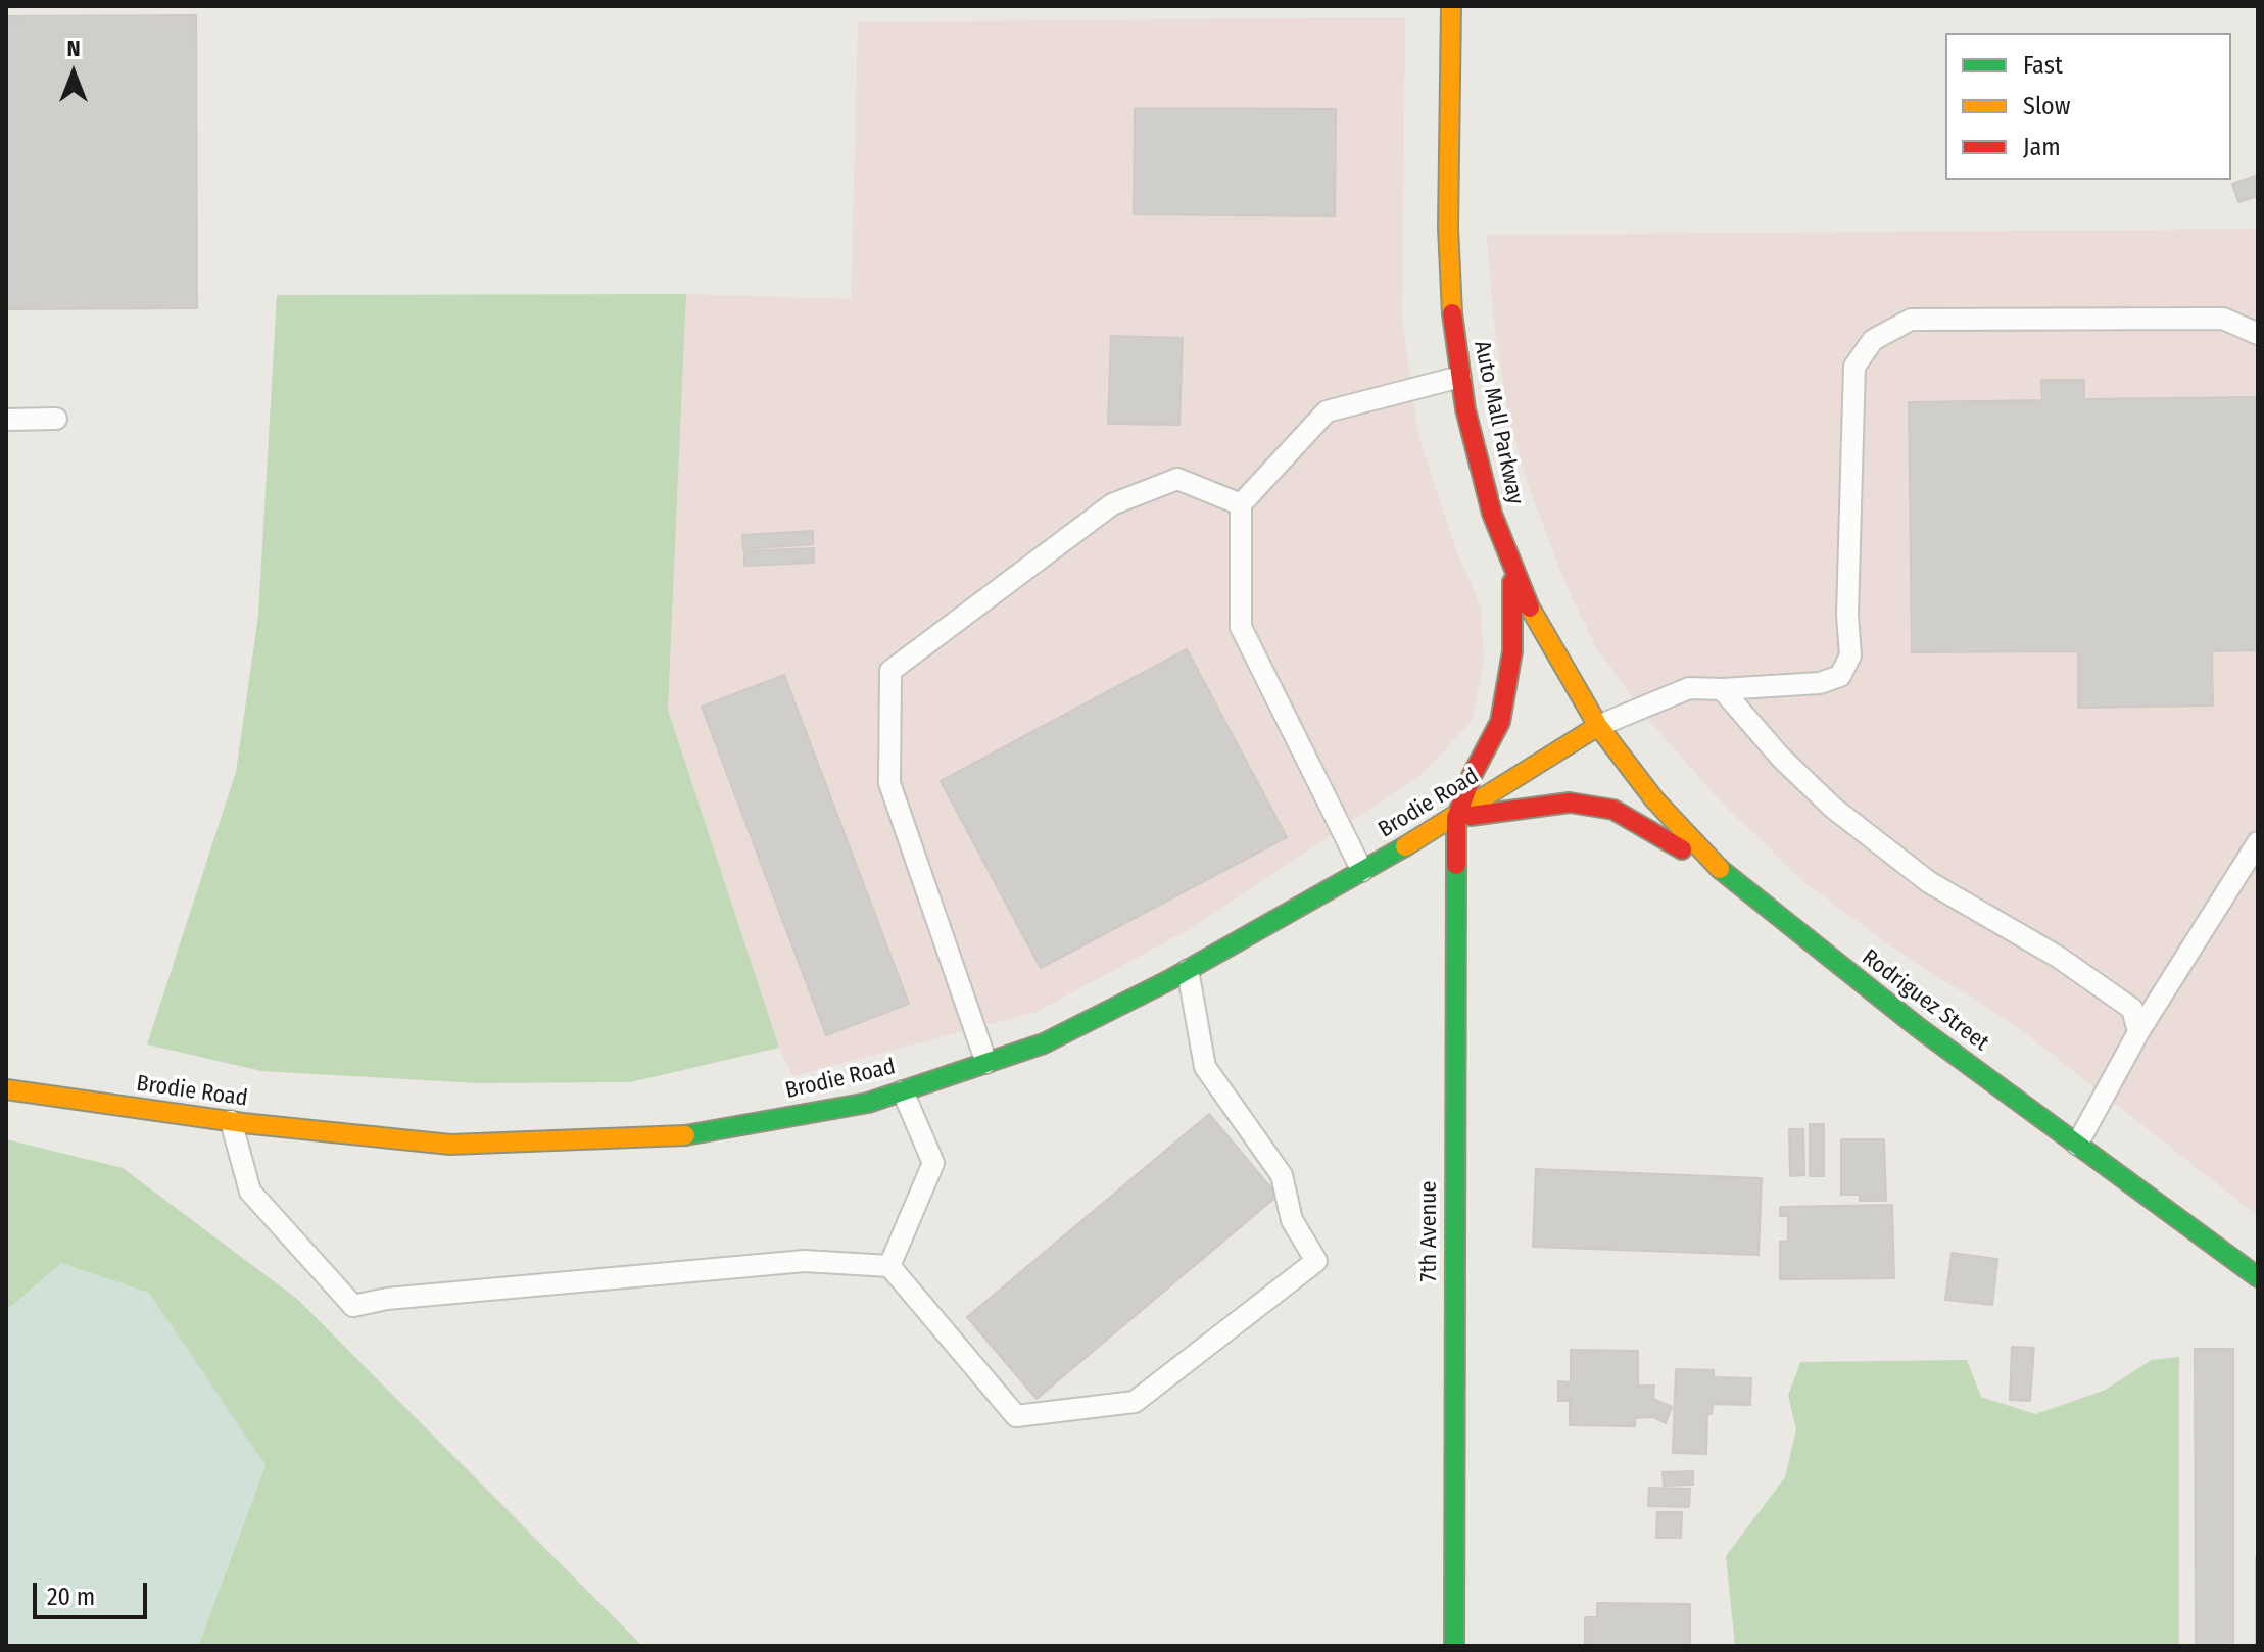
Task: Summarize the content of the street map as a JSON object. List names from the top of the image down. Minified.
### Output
{"streets":{"street":["Auto Mall Parkway","Brodie Road","Rodriguez Street","7th Avenue"]},"crossings":[["Auto Mall Parkway","Brodie Road"],["Auto Mall Parkway","Rodriguez Street"],["Auto Mall Parkway","7th Avenue"],["Brodie Road","Rodriguez Street"],["Brodie Road","7th Avenue"]],"legend":["Fast","Slow","Jam"],"scale_bar":"20 m","north":"top"}
